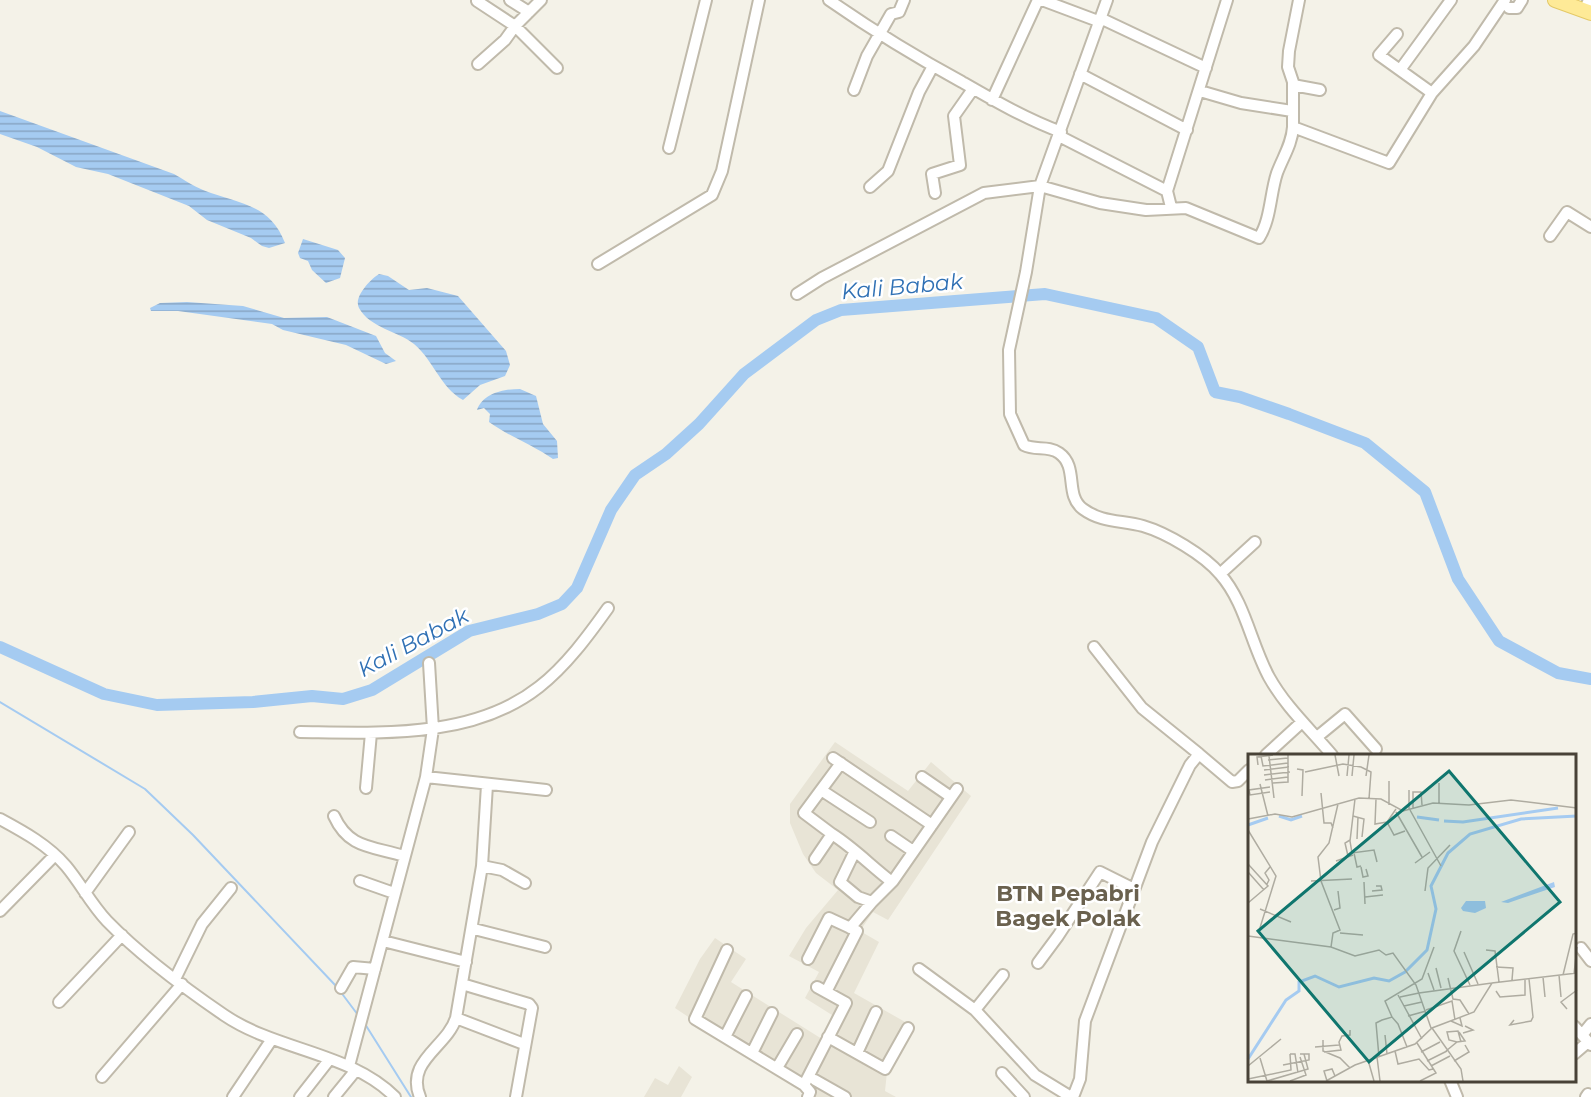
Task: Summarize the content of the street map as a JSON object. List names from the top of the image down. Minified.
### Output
{"districts":["BTN Pepabri Bagek Polak"],"water":["Kali Babak"]}
